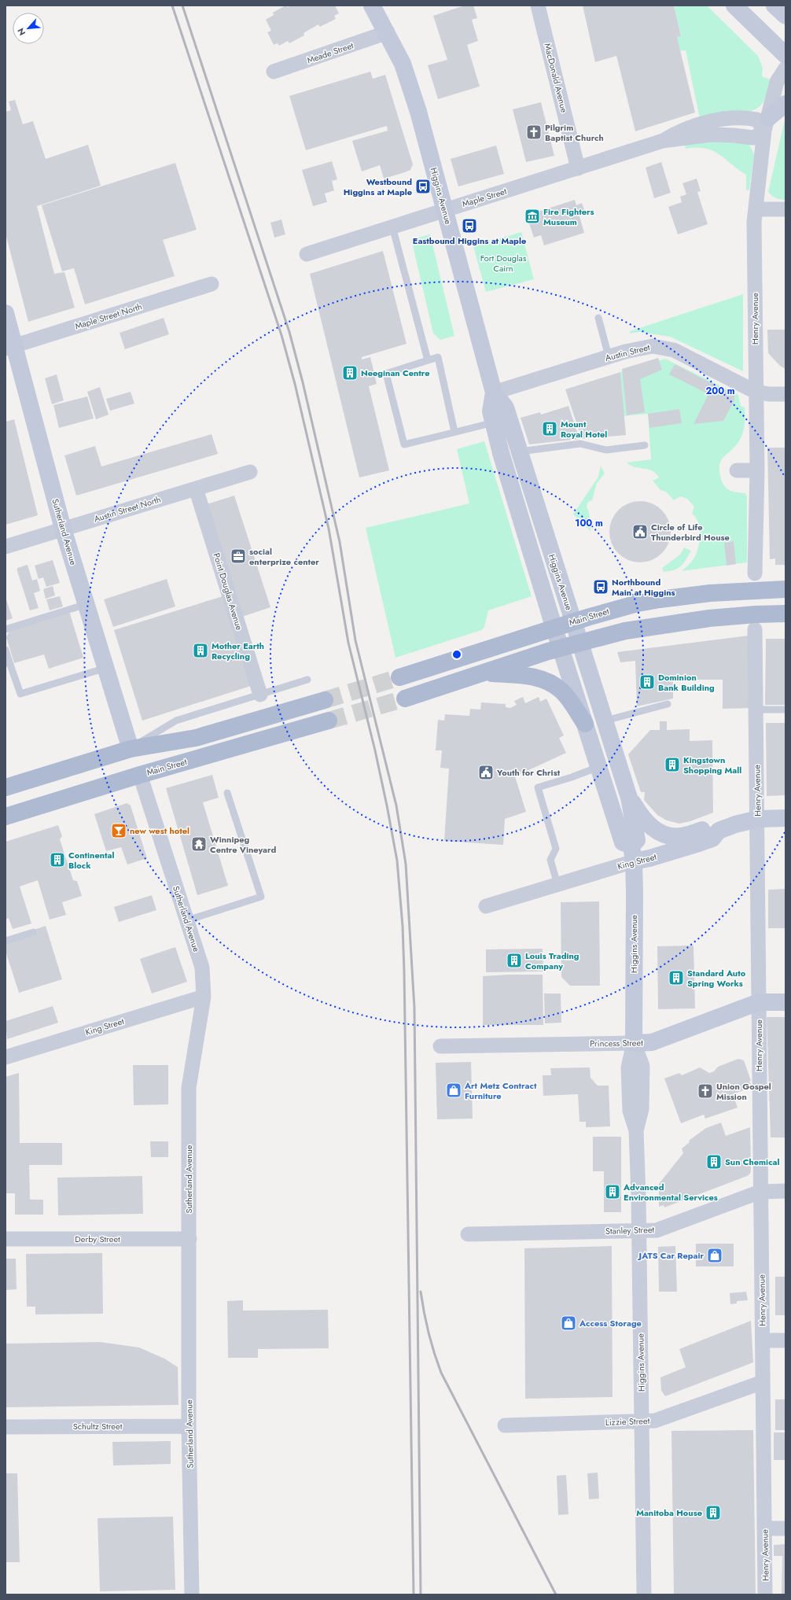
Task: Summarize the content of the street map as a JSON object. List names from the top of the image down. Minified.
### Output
{"streets":{"main road":["Higgins Avenue","Sutherland Avenue","Main Street","King Street","Princess Street"],"street":["Meade Street","MacDonald Avenue","Maple Street","Maple Street North","Henry Avenue","Austin Street","Austin Street North","Point Douglas Avenue","Stanley Street","Derby Street","Lizzie Street","Schultz Street"]},"crossings":[["Meade Street","Higgins Avenue"],["MacDonald Avenue","Maple Street"],["Higgins Avenue","Maple Street"],["Higgins Avenue","Austin Street"],["Higgins Avenue","Main Street"],["Higgins Avenue","King Street"],["Higgins Avenue","Princess Street"],["Higgins Avenue","Stanley Street"],["Higgins Avenue","Lizzie Street"],["Maple Street","Henry Avenue"],["Maple Street North","Sutherland Avenue"],["Henry Avenue","Austin Street"],["Henry Avenue","King Street"],["Henry Avenue","Princess Street"],["Henry Avenue","Stanley Street"],["Henry Avenue","Lizzie Street"],["Austin Street North","Sutherland Avenue"],["Austin Street North","Point Douglas Avenue"],["Sutherland Avenue","Main Street"],["Sutherland Avenue","King Street"],["Sutherland Avenue","Derby Street"],["Sutherland Avenue","Schultz Street"]],"parks":["Fort Douglas Cairn"],"places":{"church":["Pilgrim Baptist Church","Union Gospel Mission"],"bus stop":["Westbound Higgins at Maple","Eastbound Higgins at Maple","Northbound Main at Higgins"],"museum":["Fire Fighters Museum"],"building":["Neeginan Centre","Mount Royal Hotel","Mother Earth Recycling","Dominion Bank Building","Kingstown Shopping Mall","Continental Block","Louis Trading Company","Standard Auto Spring Works","Sun Chemical","Advanced Environmental Services","Manitoba House"],"public building":["Circle of Life Thunderbird House","Youth for Christ"],"office":["social enterprize center"],"bar":["new west hotel"],"temple":["Winnipeg Centre Vineyard"],"shop":["Art Metz Contract Furniture","JATS Car Repair","Access Storage"]},"north":"bottom left","rings":["200 m","100 m"]}
